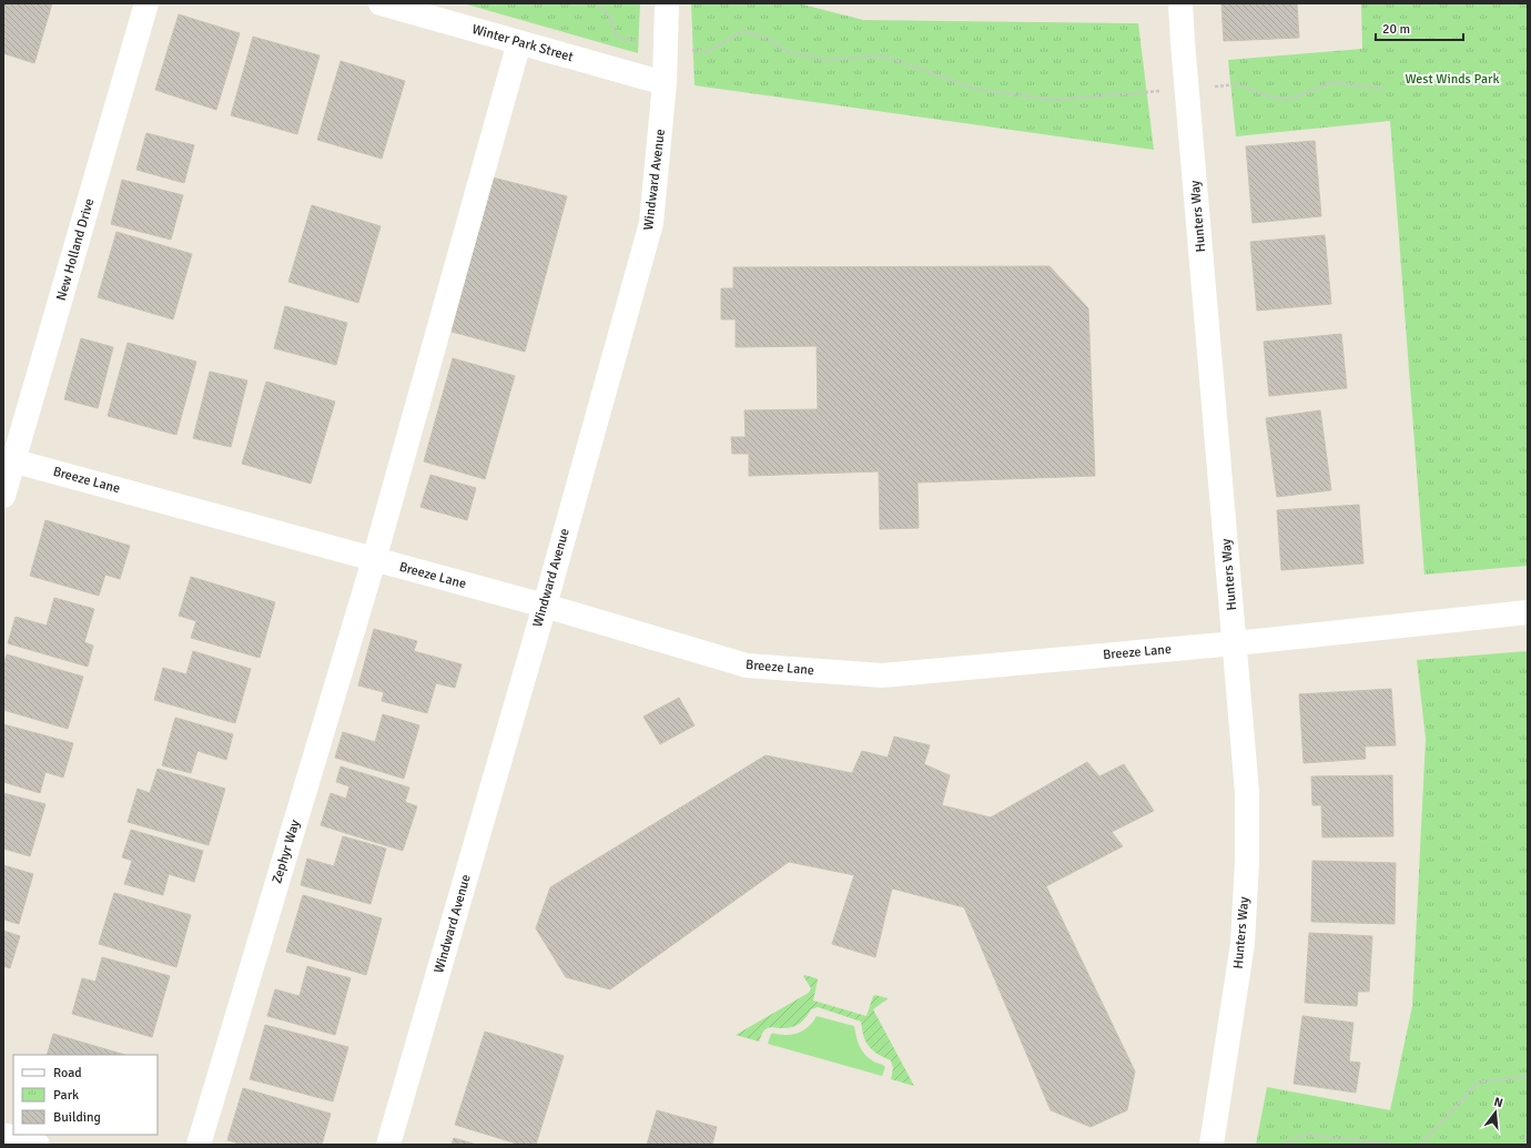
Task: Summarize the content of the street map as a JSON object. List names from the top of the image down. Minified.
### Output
{"streets":{"street":["Winter Park Street","Windward Avenue","Hunters Way","New Holland Drive","Breeze Lane","Zephyr Way"]},"crossings":[["Winter Park Street","Windward Avenue"],["Winter Park Street","Zephyr Way"],["Windward Avenue","Breeze Lane"],["Hunters Way","Breeze Lane"],["New Holland Drive","Breeze Lane"],["Breeze Lane","Zephyr Way"]],"parks":["West Winds Park"],"legend":["Road","Park","Building"],"scale_bar":"20 m","north":"top"}
